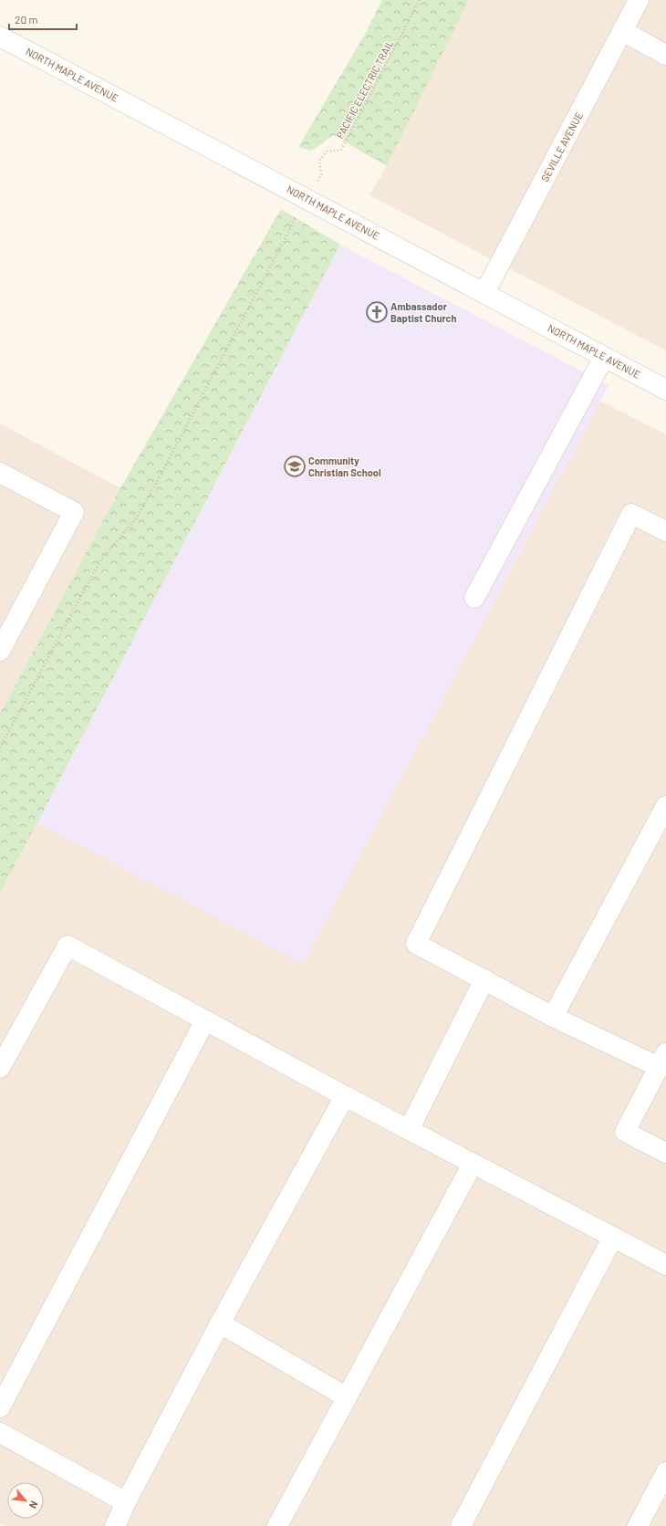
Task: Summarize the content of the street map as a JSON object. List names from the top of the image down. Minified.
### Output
{"streets":{"street":["NORTH MAPLE AVENUE","SEVILLE AVENUE"],"path":["PACIFIC ELECTRIC TRAIL"]},"crossings":[["NORTH MAPLE AVENUE","SEVILLE AVENUE"]],"places":{"church":["Ambassador Baptist Church"],"school or university":["Community Christian School"]},"scale_bar":"20 m","north":"bottom right"}
